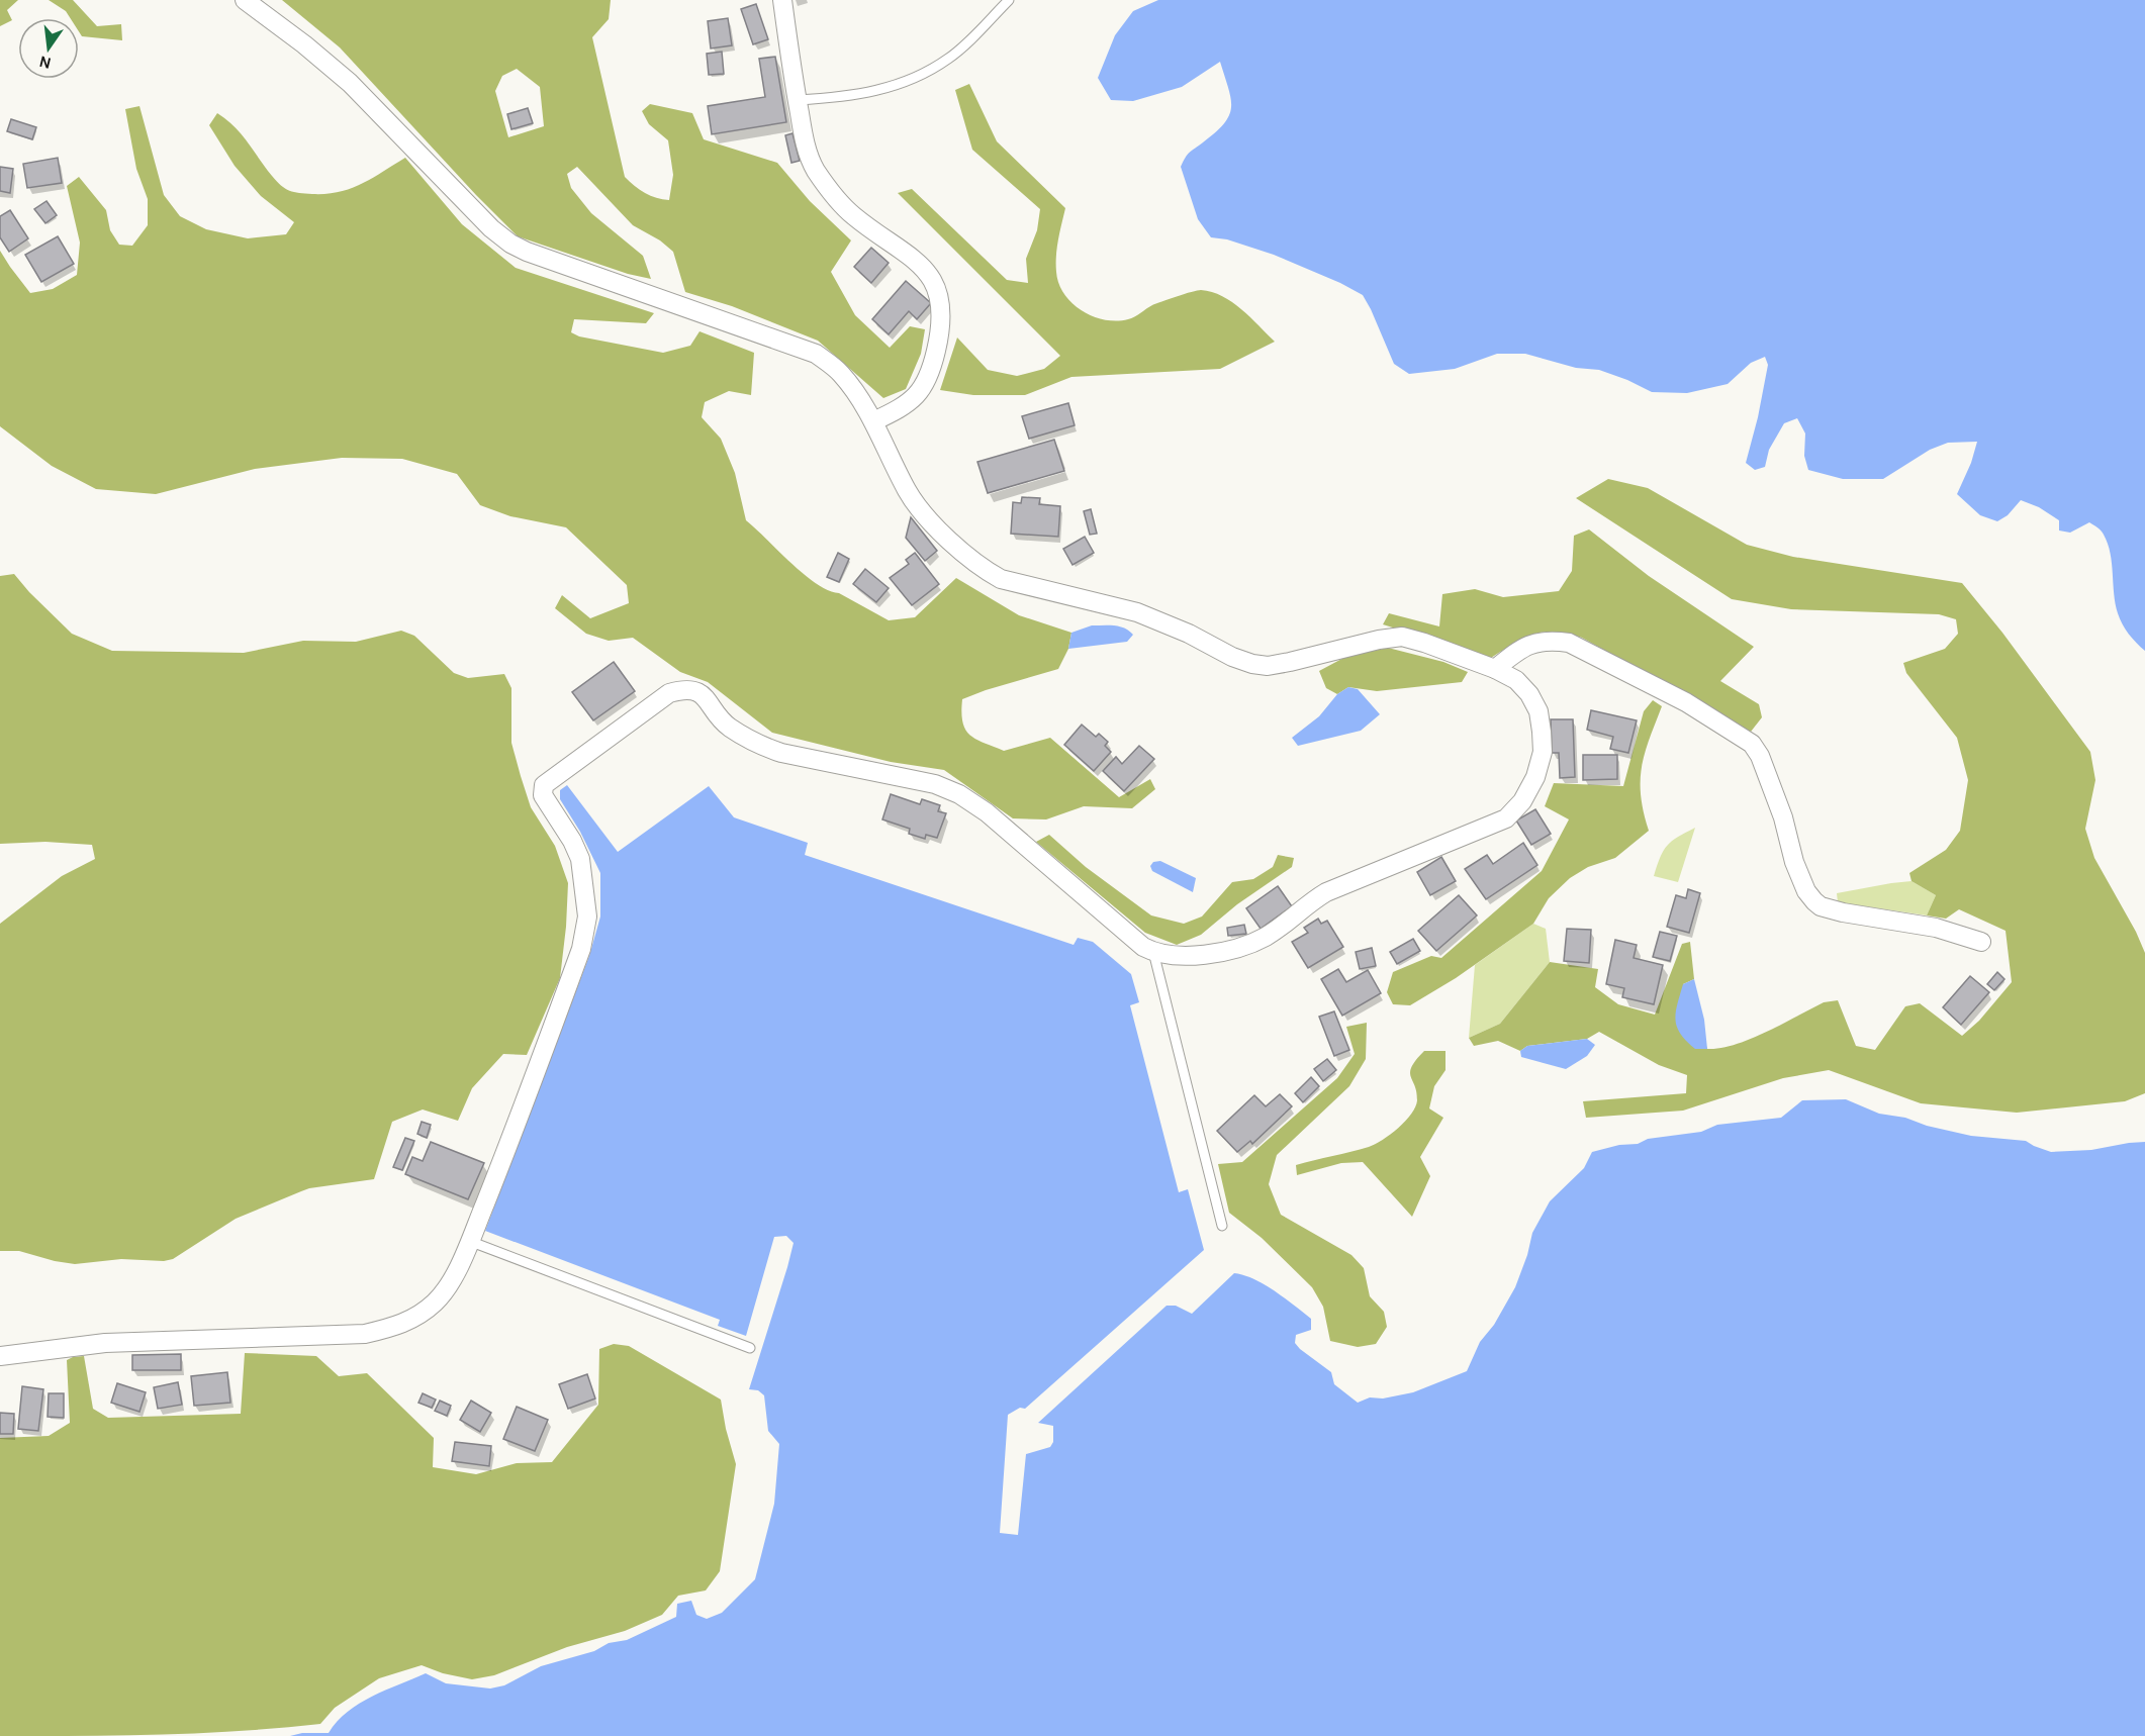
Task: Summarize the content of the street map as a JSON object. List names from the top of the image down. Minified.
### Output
{"north":"bottom"}
